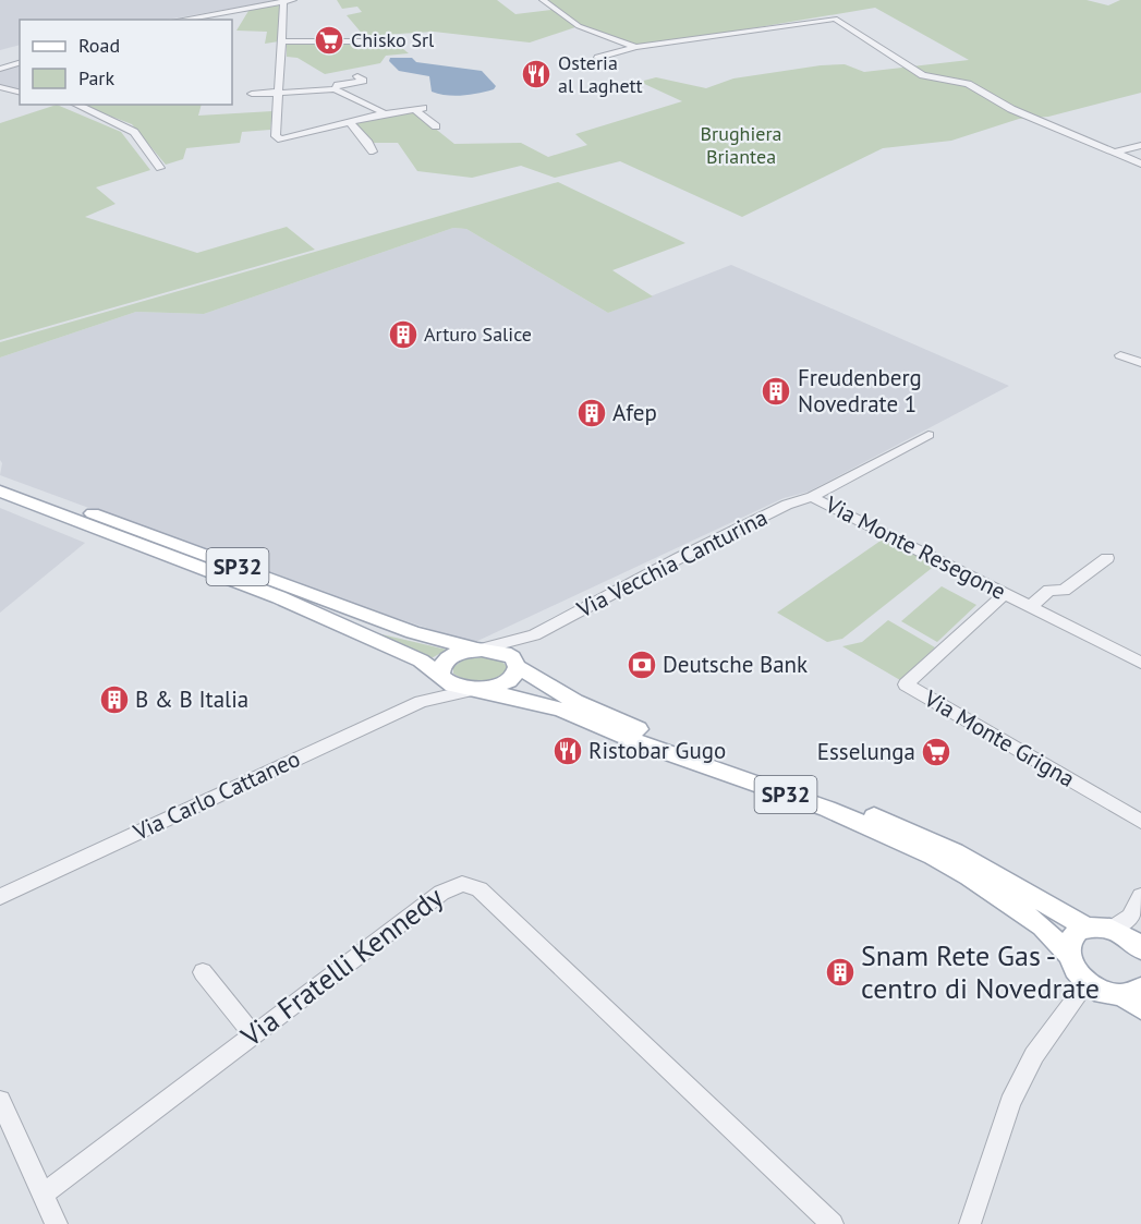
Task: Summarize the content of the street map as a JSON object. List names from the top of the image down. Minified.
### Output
{"streets":{"main road":["SP32"],"street":["Via Monte Resegone","Via Vecchia Canturina","Via Monte Grigna","Via Carlo Cattaneo","Via Fratelli Kennedy"]},"crossings":[["Via Monte Resegone","Via Vecchia Canturina"],["Via Monte Resegone","Via Monte Grigna"],["Via Vecchia Canturina","SP32"],["SP32","Via Carlo Cattaneo"]],"parks":["Brughiera Briantea"],"places":{"supermarket":["Chisko Srl","Esselunga"],"restaurant":["Osteria al Laghett","Ristobar Gugo"],"building":["Arturo Salice","Freudenberg Novedrate 1","Afep","B & B Italia","Snam Rete Gas - centro di Novedrate"],"bank":["Deutsche Bank"]},"legend":["Road","Park"]}
